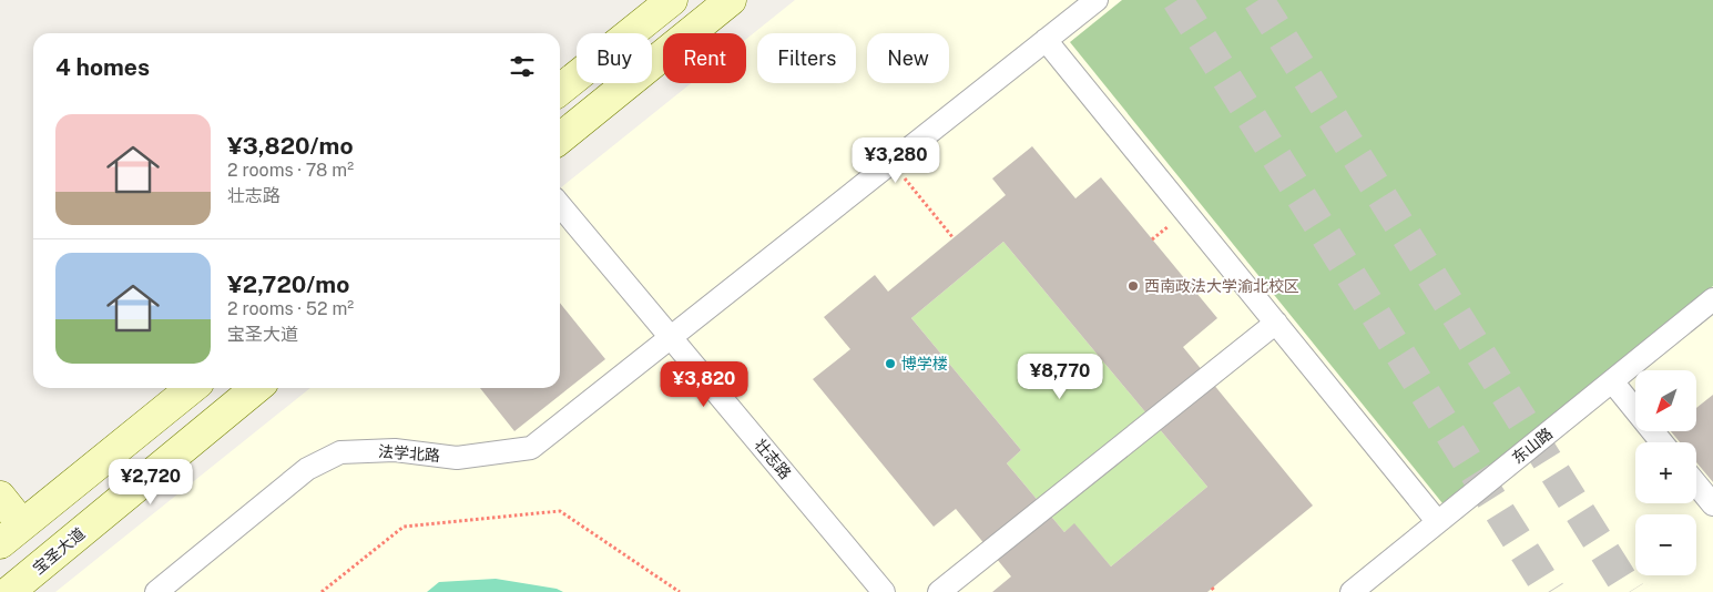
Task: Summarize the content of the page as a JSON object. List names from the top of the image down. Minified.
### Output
{"streets":{"main road":["宝圣大道"],"street":["东山路","法学北路","壮志路"]},"crossings":[["法学北路","壮志路"]],"places":["西南政法大学渝北校区","博学楼"],"north":"bottom left","page":{"chip":["Buy","Rent","Filters","New"],"heading":"4 homes","list":[{"name":"¥3,820/mo","note":"2 rooms · 78 m² · 壮志路"},{"name":"¥2,720/mo","note":"2 rooms · 52 m² · 宝圣大道"}],"price":["¥3,280","¥8,770","¥3,820","¥2,720"],"map_buttons":["+","−"]}}
